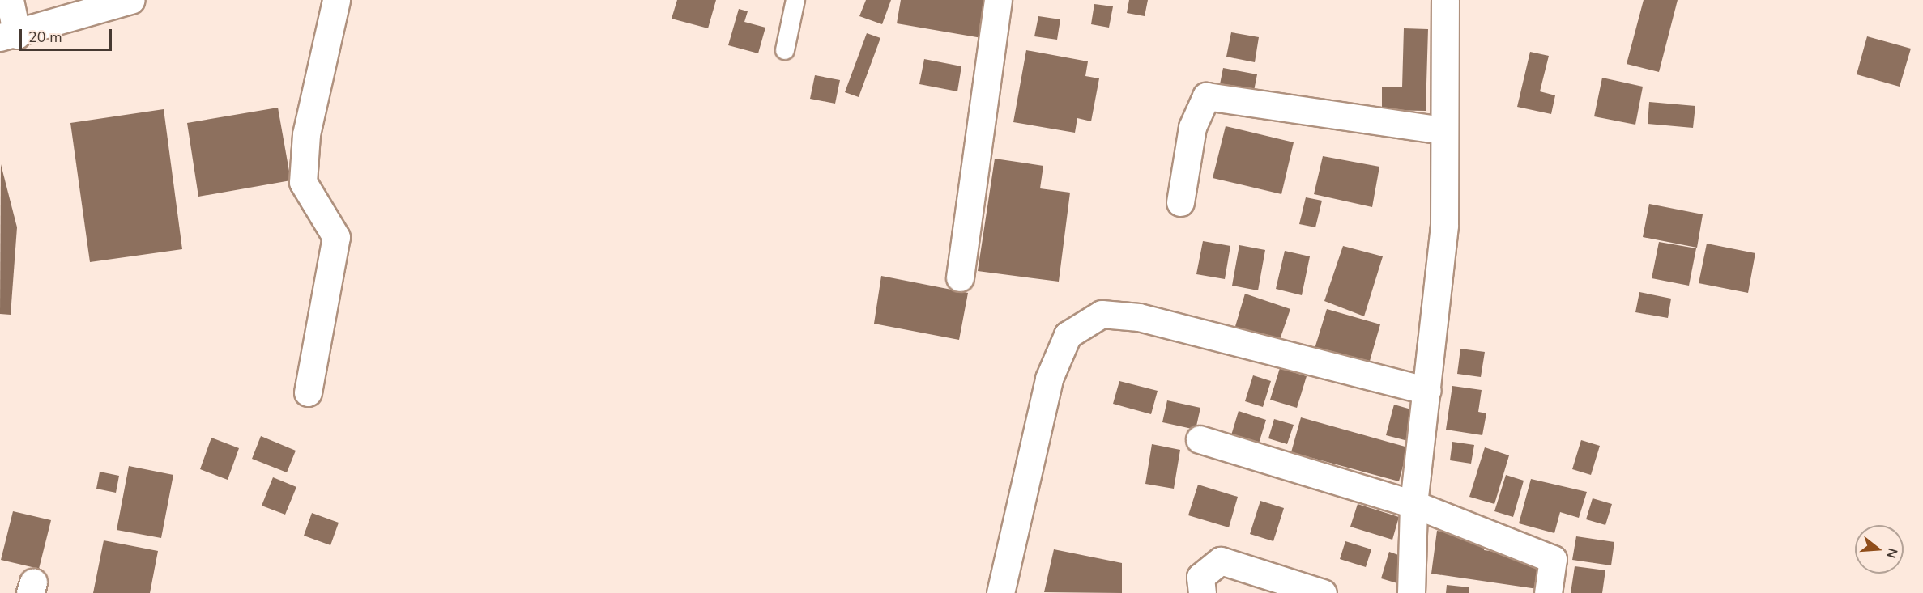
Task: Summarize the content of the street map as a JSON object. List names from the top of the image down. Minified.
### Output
{"scale_bar":"20 m","north":"right"}
